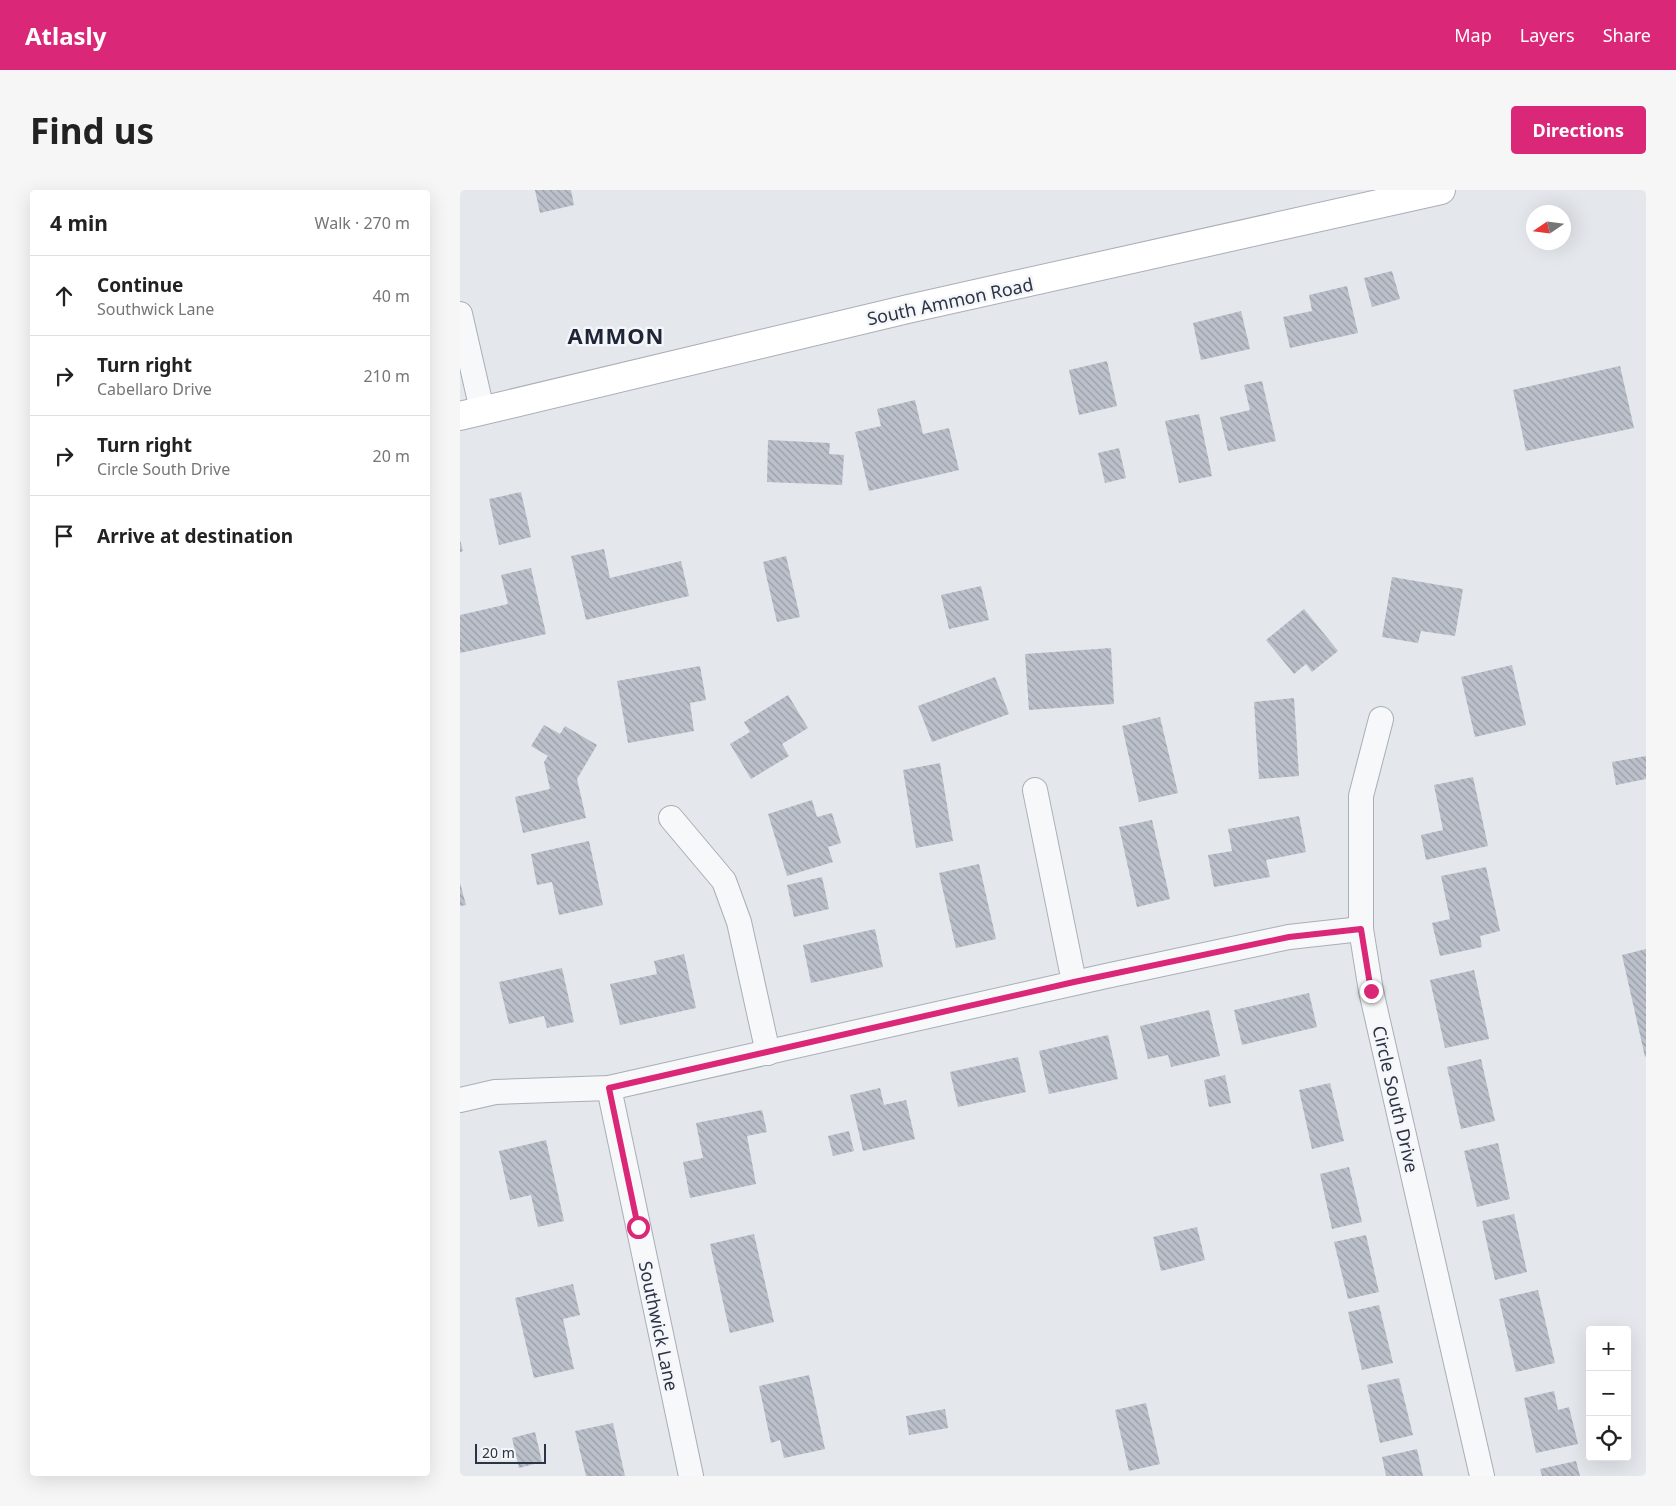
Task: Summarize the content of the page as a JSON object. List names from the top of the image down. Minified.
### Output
{"streets":{"main road":["South Ammon Road"],"street":["Circle South Drive","Southwick Lane"]},"districts":["AMMON"],"scale_bar":"20 m","north":"left","page":{"header":"Atlasly","nav":["Map","Layers","Share"],"buttons":"Directions","title":"Find us","heading":["4 min","Walk · 270 m"],"list":[["Continue","Southwick Lane","40 m"],["Turn right","Cabellaro Drive","210 m"],["Turn right","Circle South Drive","20 m"],"Arrive at destination"],"map_buttons":["+","−"],"scale":"20 m"}}
